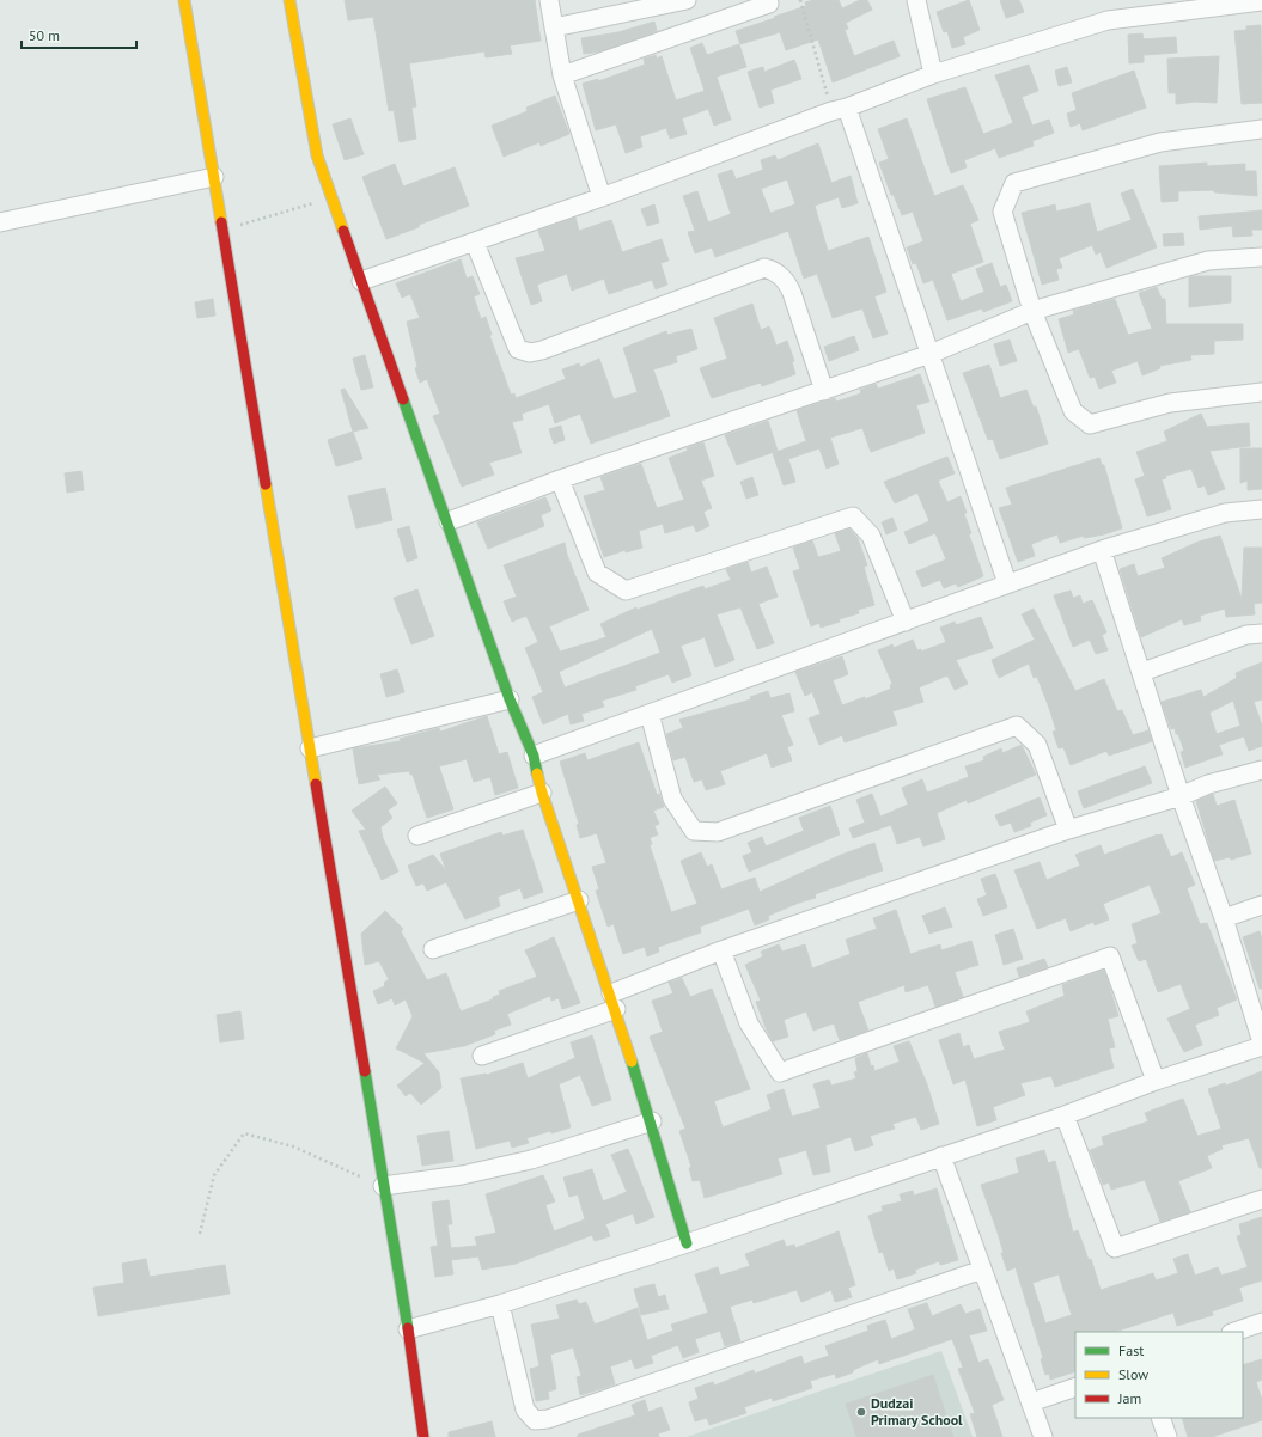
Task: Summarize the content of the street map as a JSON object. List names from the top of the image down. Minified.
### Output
{"places":["Dudzai Primary School"],"legend":["Fast","Slow","Jam"],"scale_bar":"50 m"}
